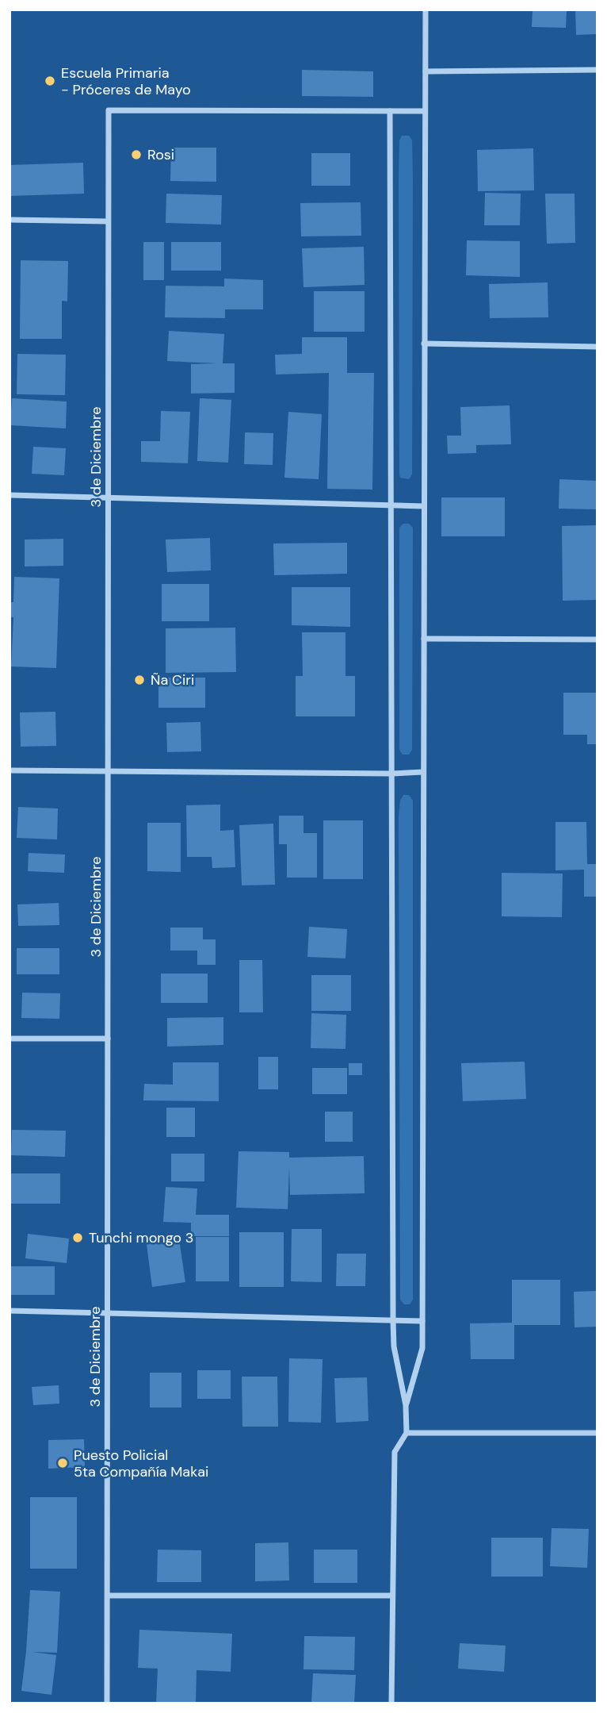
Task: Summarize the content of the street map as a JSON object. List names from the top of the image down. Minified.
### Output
{"streets":{"street":["3 de Diciembre"]},"places":["Escuela Primaria - Próceres de Mayo","Rosi","Ña Ciri","Tunchi mongo 3","Puesto Policial 5ta Compañía Makai"]}
